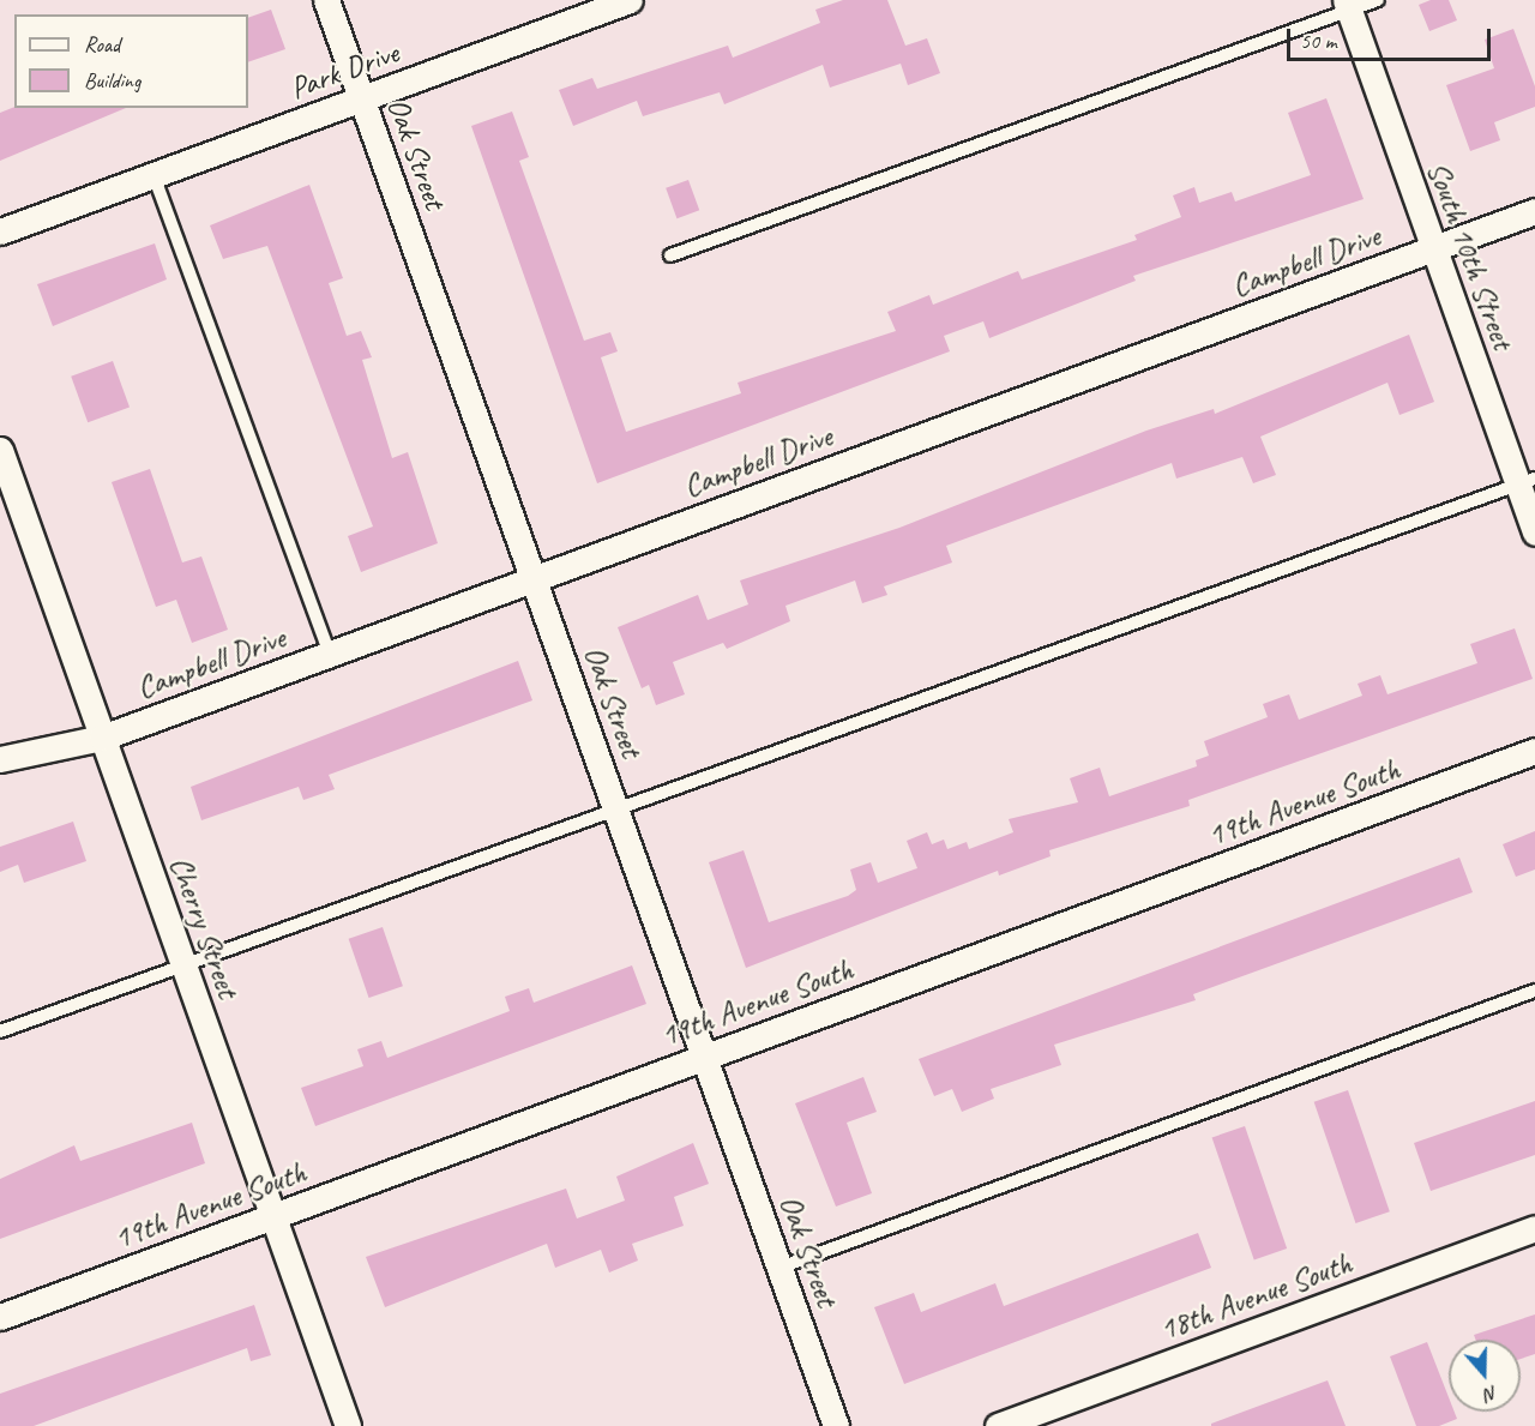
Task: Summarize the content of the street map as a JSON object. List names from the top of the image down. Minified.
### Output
{"streets":{"street":["Park Drive","Oak Street","South 10th Street","Campbell Drive","19th Avenue South","Cherry Street","18th Avenue South"]},"crossings":[["Park Drive","Oak Street"],["Oak Street","Campbell Drive"],["Oak Street","19th Avenue South"],["South 10th Street","Campbell Drive"],["Campbell Drive","Cherry Street"],["19th Avenue South","Cherry Street"]],"legend":["Road","Building"],"scale_bar":"50 m","north":"bottom"}
